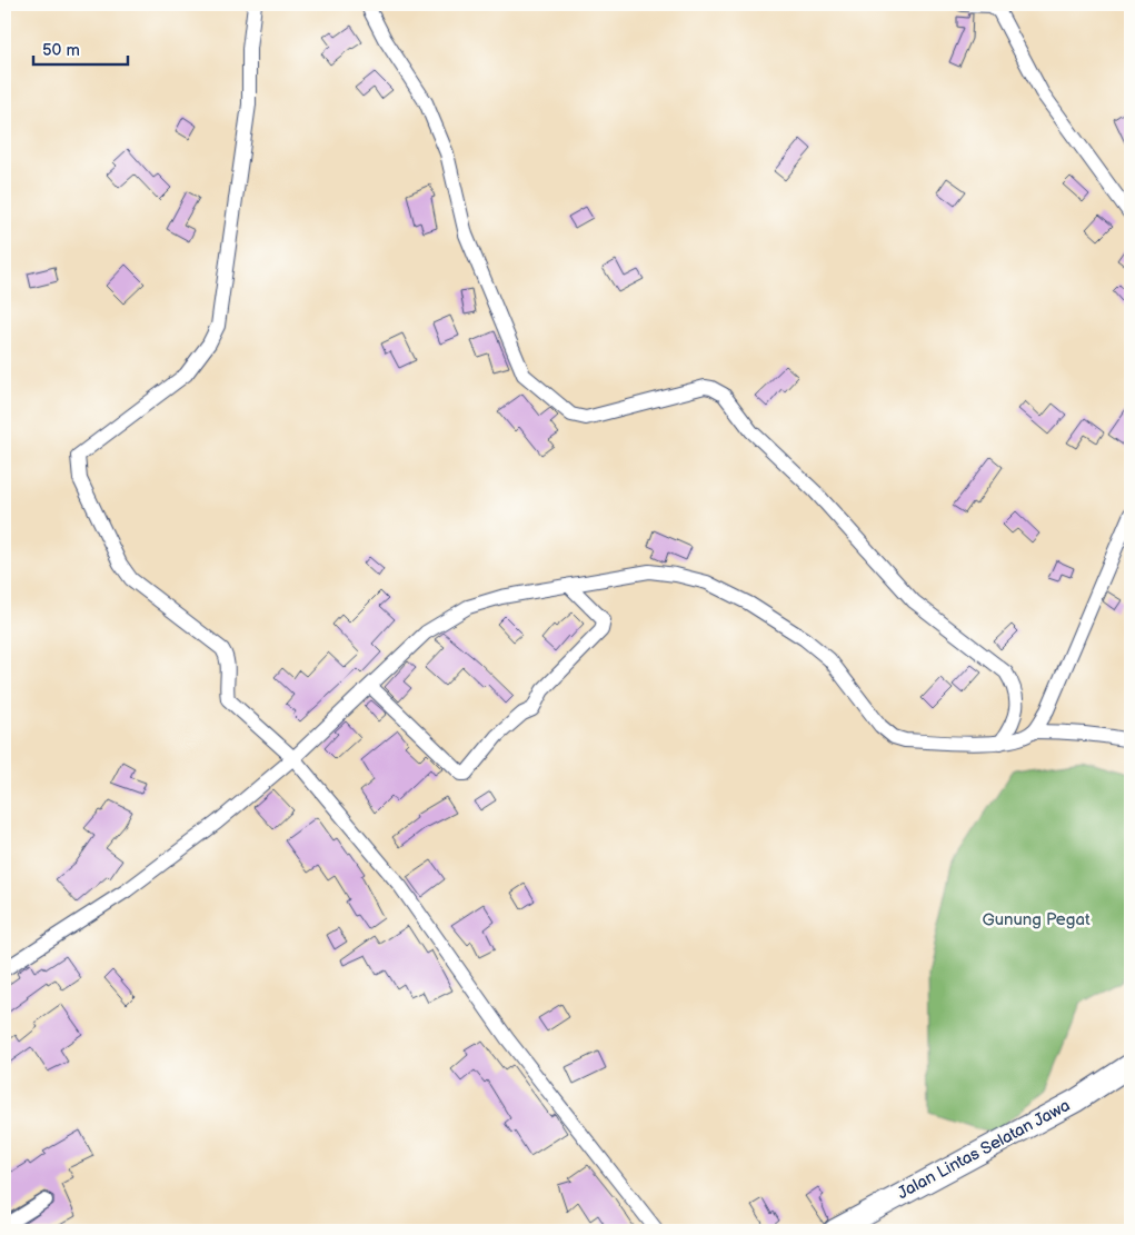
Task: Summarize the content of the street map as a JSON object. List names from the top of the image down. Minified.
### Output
{"streets":{"highway":["Jalan Lintas Selatan Jawa"]},"parks":["Gunung Pegat"],"scale_bar":"50 m"}
